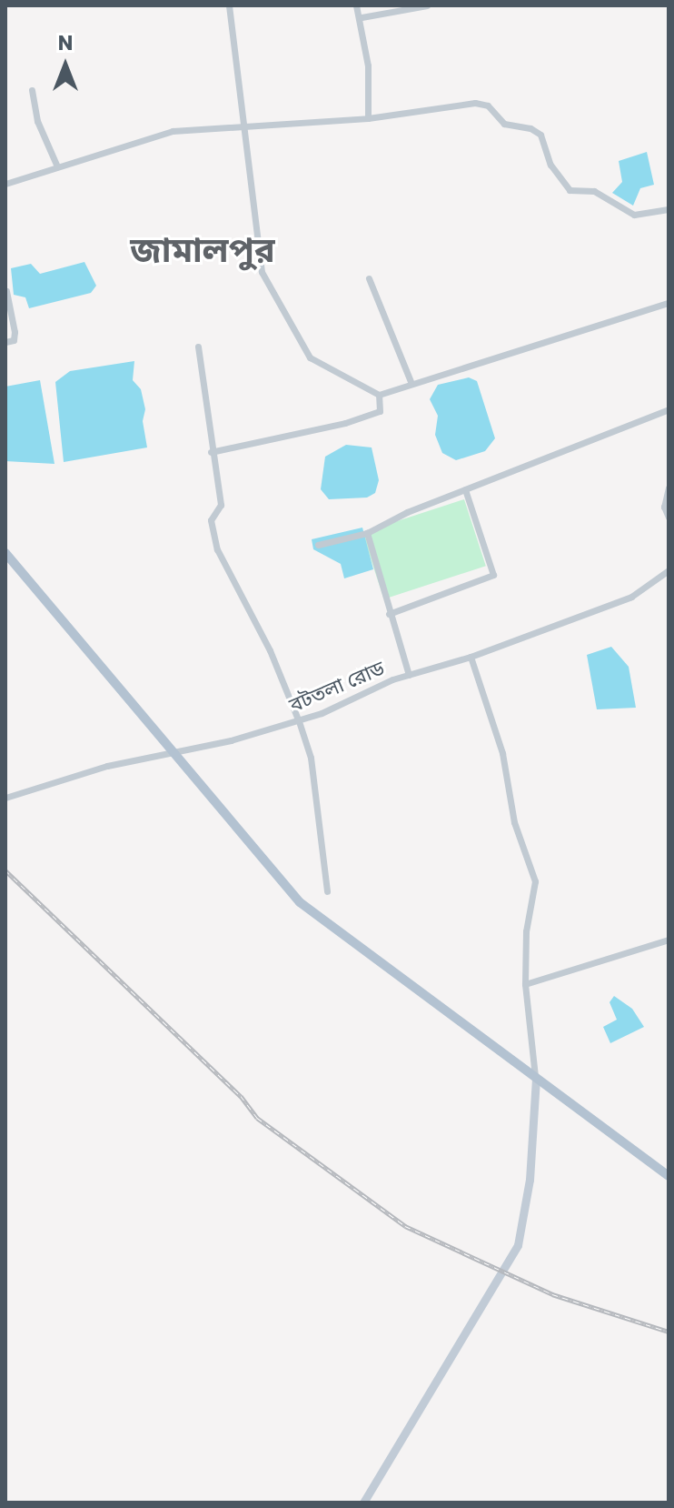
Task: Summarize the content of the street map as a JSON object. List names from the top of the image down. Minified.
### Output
{"streets":{"street":["বটতলা রোড"]},"districts":["জামালপুর"],"north":"top"}
